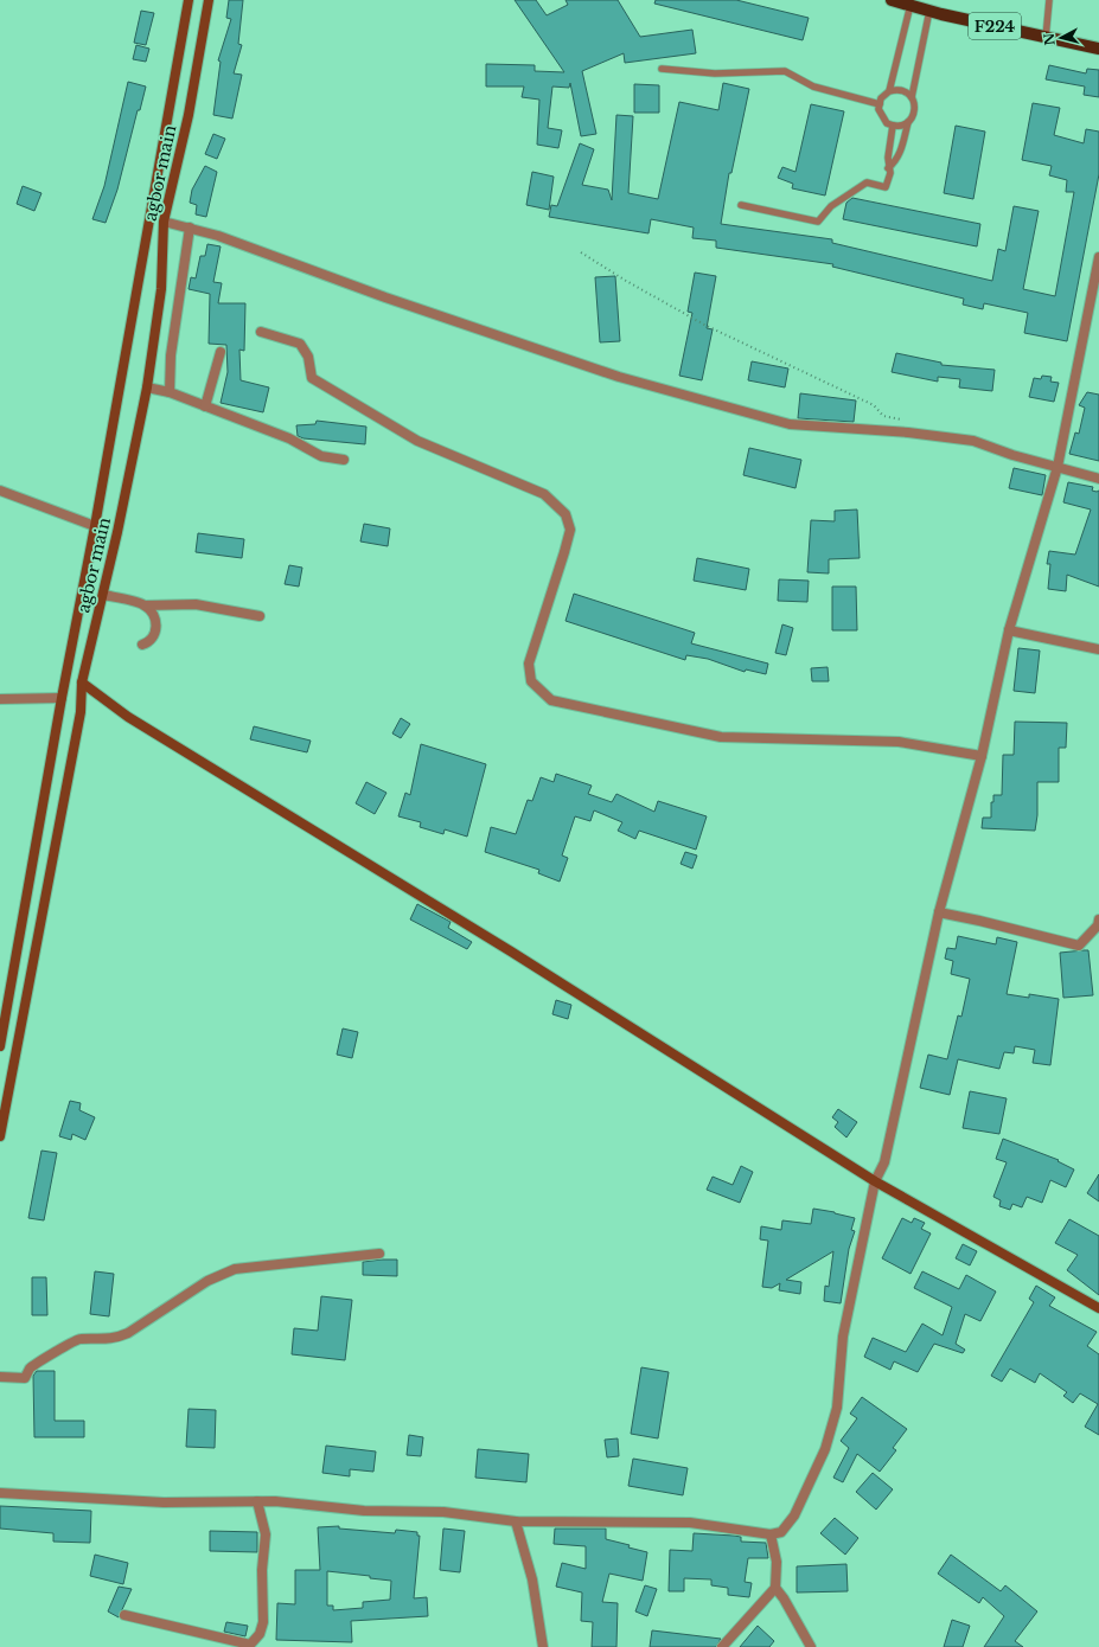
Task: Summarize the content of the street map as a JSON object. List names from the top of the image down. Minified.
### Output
{"streets":{"main road":["F224","agbor main"]},"north":"left"}
